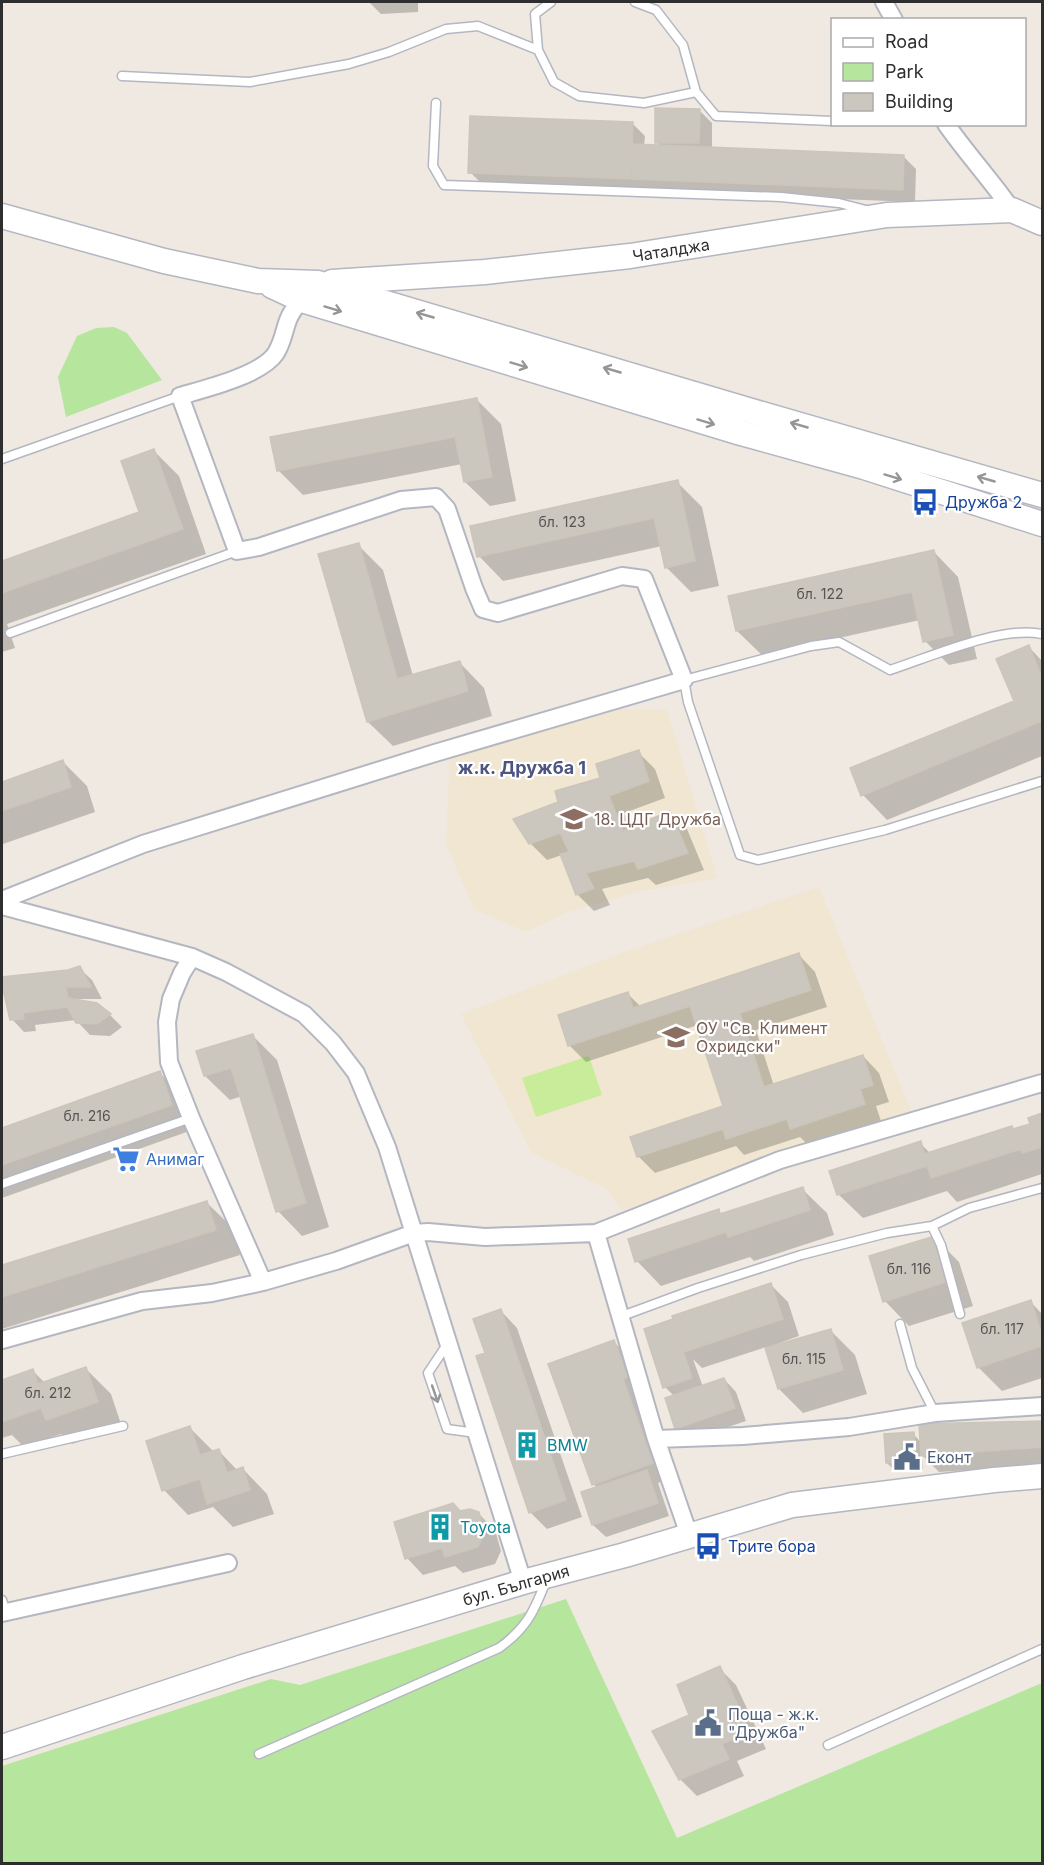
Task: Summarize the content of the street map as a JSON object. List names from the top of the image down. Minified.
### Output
{"streets":{"street":["Чаталджа","бул. България"]},"districts":["ж.к. Дружба 1"],"places":{"bus stop":["Дружба 2","Трите бора"],"school or university":["18. ЦДГ Дружба","ОУ \"Св. Климент Охридски\""],"supermarket":["Анимаг"],"building":["BMW","Toyota"],"public building":["Еконт","Поща - ж.к. \"Дружба\""]},"house_numbers":["бл. 123","бл. 122","бл. 216","бл. 116","бл. 117","бл. 115","бл. 212"],"legend":["Road","Park","Building"]}
